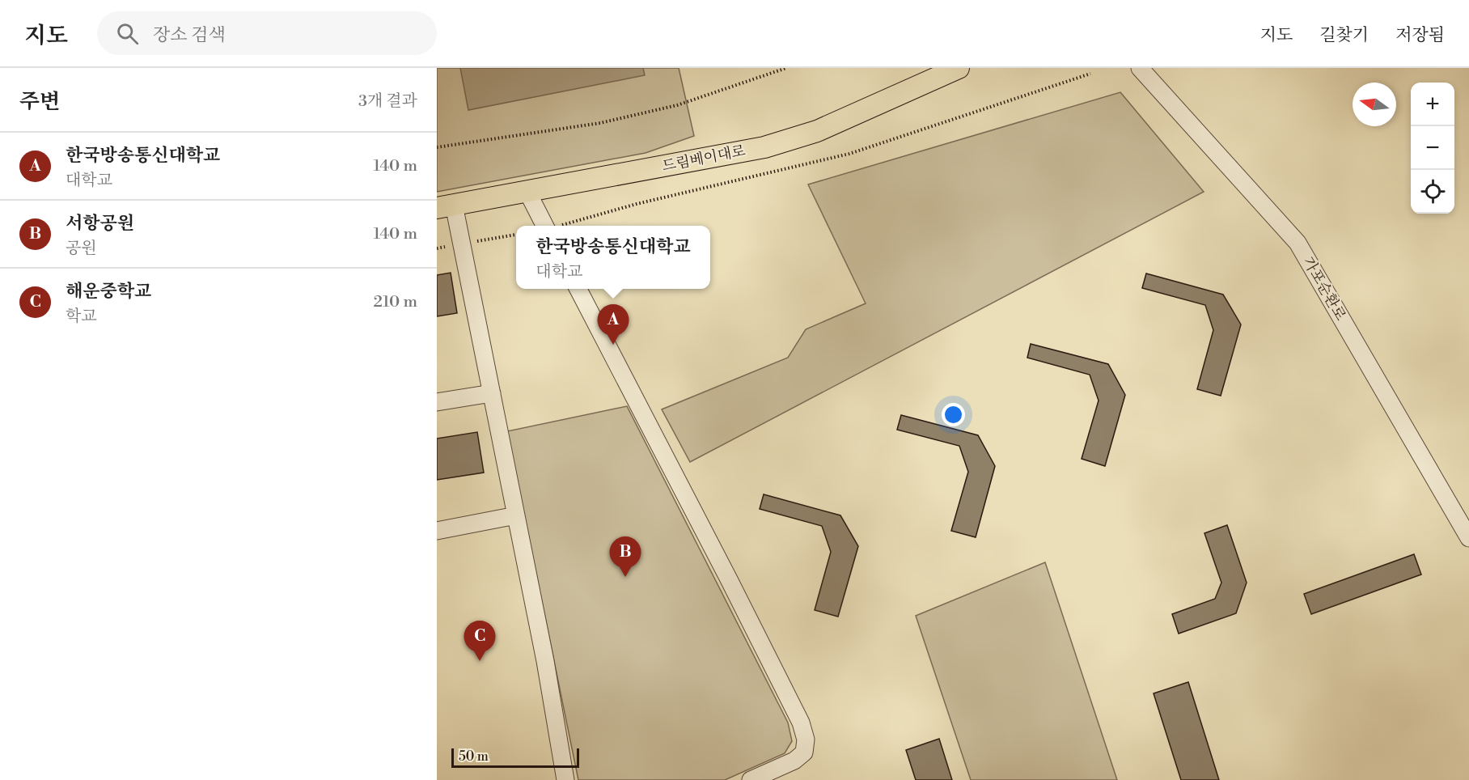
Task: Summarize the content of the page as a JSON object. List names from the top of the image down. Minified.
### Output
{"streets":{"main road":["드림베이대로"],"street":["가포순환로"]},"scale_bar":"50 m","north":"left","page":{"header":"지도","search":"장소 검색","nav":["지도","길찾기","저장됨"],"heading":["주변","3개 결과"],"map_buttons":["+","−"],"list":[{"mark":"A","name":"한국방송통신대학교","note":"대학교","value":"140 m"},{"mark":"B","name":"서항공원","note":"공원","value":"140 m"},{"mark":"C","name":"해운중학교","note":"학교","value":"210 m"}],"popup":["한국방송통신대학교","대학교"],"pins":["A","B","C"],"scale":"50 m"}}
